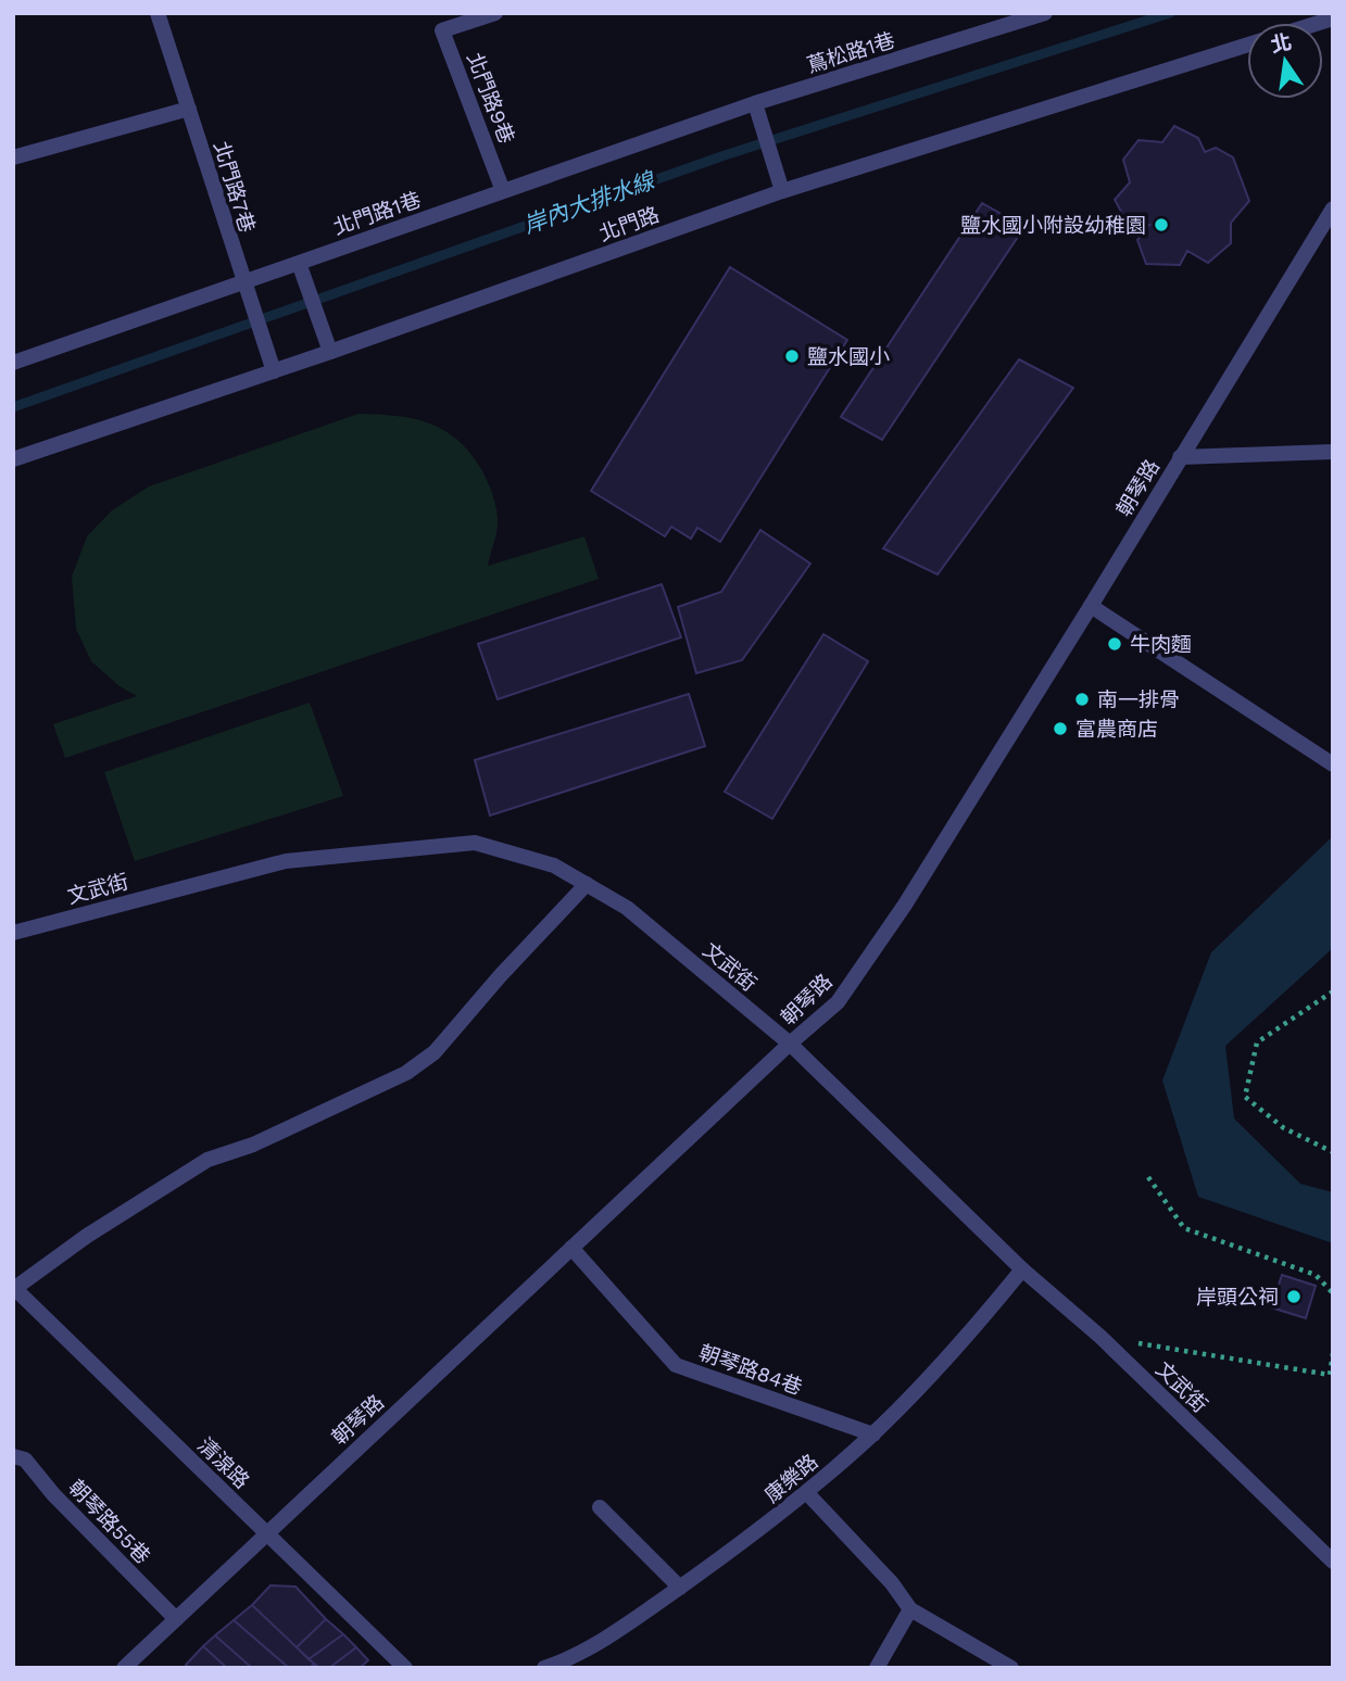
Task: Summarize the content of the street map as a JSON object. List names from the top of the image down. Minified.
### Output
{"streets":{"street":["蔦松路1巷","北門路9巷","北門路7巷","北門路1巷","北門路","朝琴路","文武街","朝琴路84巷","清湶路","康樂路","朝琴路55巷"]},"crossings":[["蔦松路1巷","北門路1巷"],["北門路9巷","北門路1巷"],["北門路7巷","北門路1巷"],["北門路7巷","北門路"],["朝琴路","文武街"],["朝琴路","朝琴路84巷"],["朝琴路","清湶路"],["朝琴路","朝琴路55巷"],["文武街","康樂路"],["朝琴路84巷","康樂路"]],"water":["岸內大排水線"],"places":["鹽水國小附設幼稚園","鹽水國小","牛肉麵","南一排骨","富農商店","岸頭公祠"],"north":"top"}
